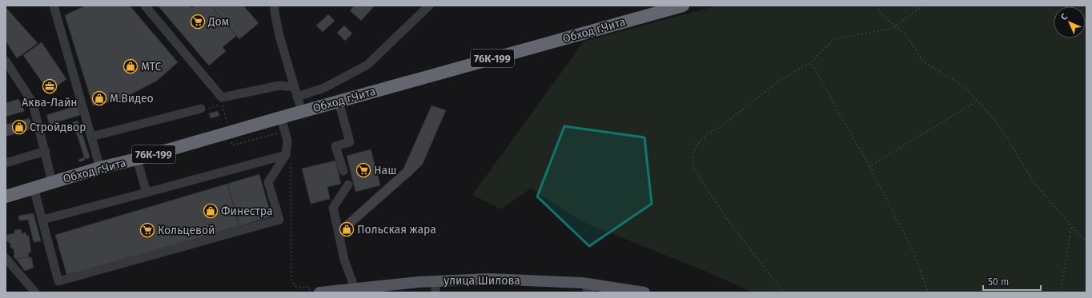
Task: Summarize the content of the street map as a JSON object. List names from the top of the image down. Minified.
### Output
{"streets":{"highway":["Обход г.Чита","76К-199"],"main road":["улица Шилова"]},"places":{"supermarket":["Дом","Наш","Кольцевой"],"shop":["МТС","М.Видео","Стройдвор","Финестра","Польская жара"],"office":["Аква-Лайн"]},"scale_bar":"50 m","north":"top left"}
